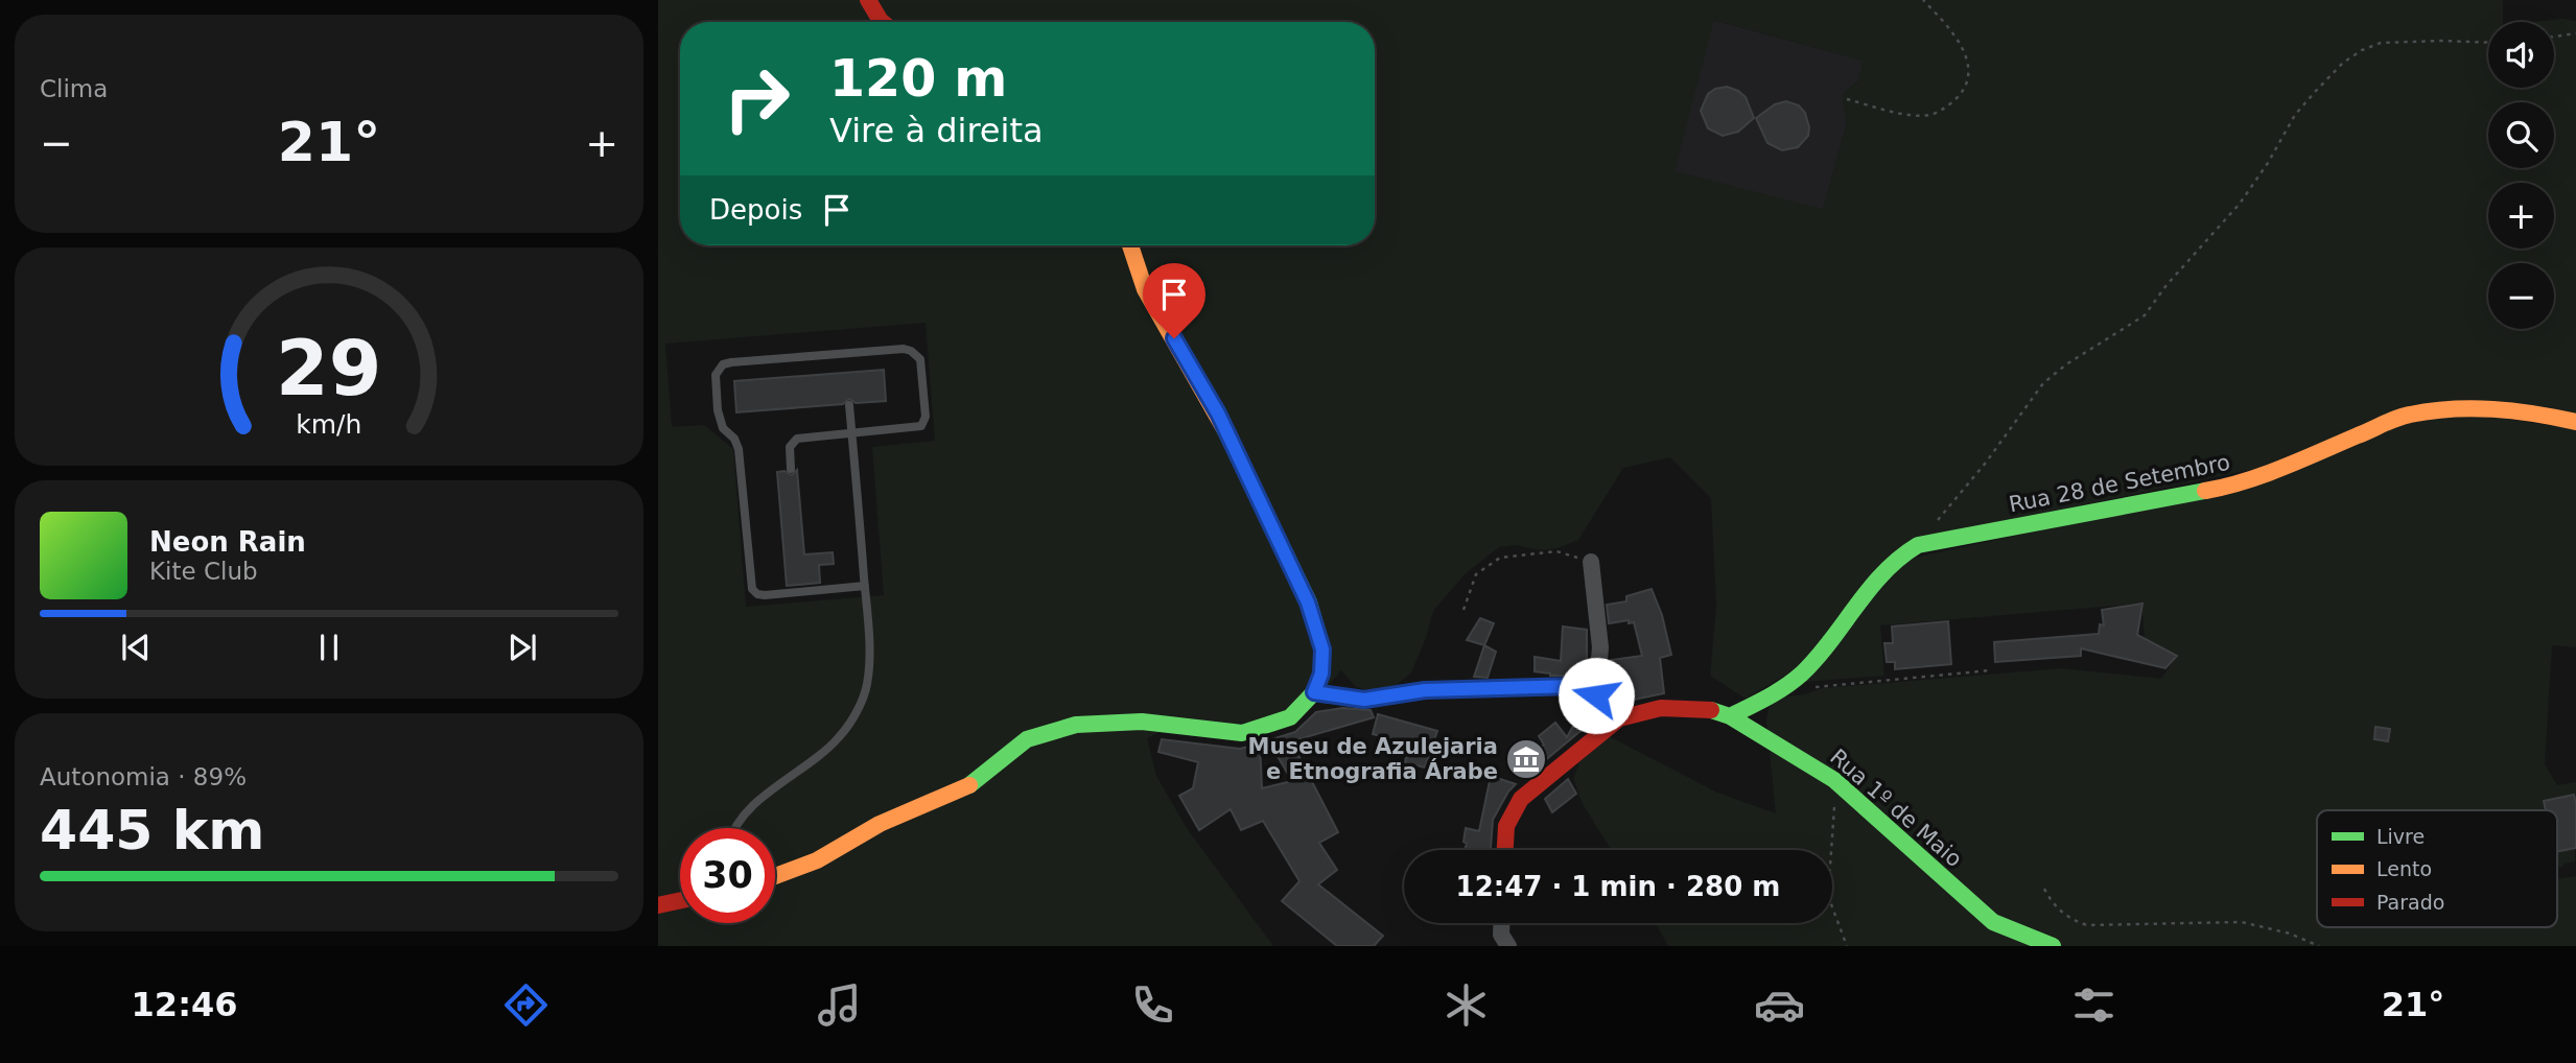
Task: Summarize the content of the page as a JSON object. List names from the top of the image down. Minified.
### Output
{"streets":{"street":["Rua 28 de Setembro","Rua 1º de Maio"]},"crossings":[["Rua 28 de Setembro","Rua 1º de Maio"]],"places":{"museum":["Museu de Azulejaria e Etnografia Árabe"]},"legend":["Livre","Lento","Parado"],"page":{"tile":["Clima",["Autonomia · 89%","445 km"]],"map_buttons":["+","−"],"turn":["120 m","Vire à direita"],"heat":["−","21°","+"],"then":"Depois","song":["Neon Rain","Kite Club"],"limit":"30","trip":"12:47 · 1 min · 280 m","tabs":["12:46","21°"],"gauge":["29","km/h"]}}
